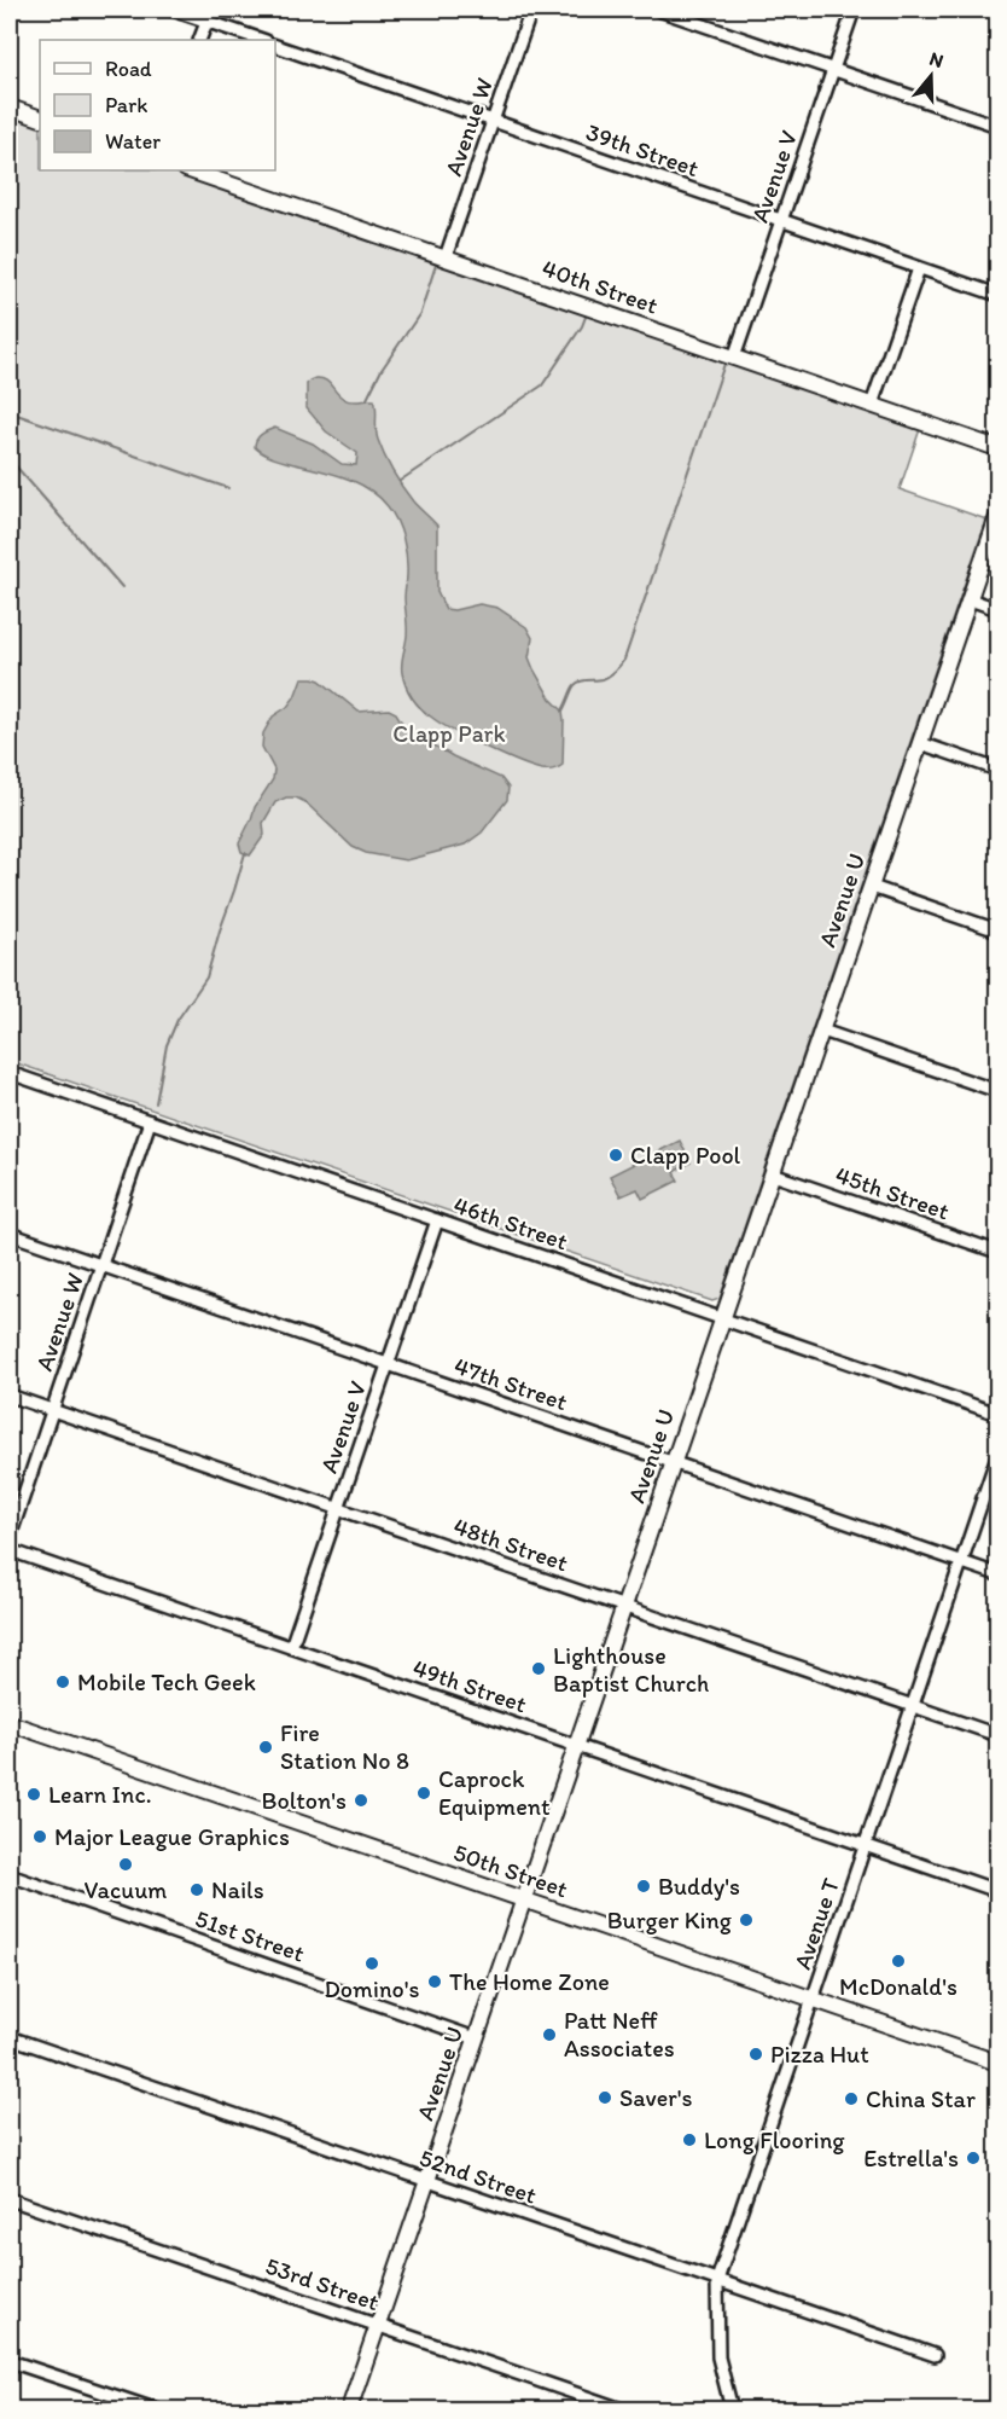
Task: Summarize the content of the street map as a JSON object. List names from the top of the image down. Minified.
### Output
{"streets":{"street":["Avenue W","39th Street","Avenue V","40th Street","Avenue U","45th Street","46th Street","47th Street","48th Street","49th Street","50th Street","Avenue T","51st Street","52nd Street","53rd Street"]},"crossings":[["Avenue W","39th Street"],["Avenue W","40th Street"],["Avenue W","46th Street"],["Avenue W","47th Street"],["Avenue W","48th Street"],["39th Street","Avenue V"],["Avenue V","40th Street"],["Avenue V","46th Street"],["Avenue V","47th Street"],["Avenue V","48th Street"],["Avenue V","49th Street"],["Avenue U","45th Street"],["Avenue U","46th Street"],["Avenue U","47th Street"],["Avenue U","48th Street"],["Avenue U","49th Street"],["Avenue U","50th Street"],["Avenue U","51st Street"],["Avenue U","52nd Street"],["Avenue U","53rd Street"],["47th Street","Avenue T"],["48th Street","Avenue T"],["49th Street","Avenue T"],["50th Street","Avenue T"],["Avenue T","52nd Street"]],"parks":["Clapp Park"],"places":["Clapp Pool","Lighthouse Baptist Church","Mobile Tech Geek","Fire Station No 8","Caprock Equipment","Learn Inc.","Bolton's","Major League Graphics","Vacuum","Buddy's","Nails","Burger King","McDonald's","Domino's","The Home Zone","Patt Neff Associates","Pizza Hut","Saver's","China Star","Long Flooring","Estrella's"],"legend":["Road","Park","Water"],"north":"top"}
